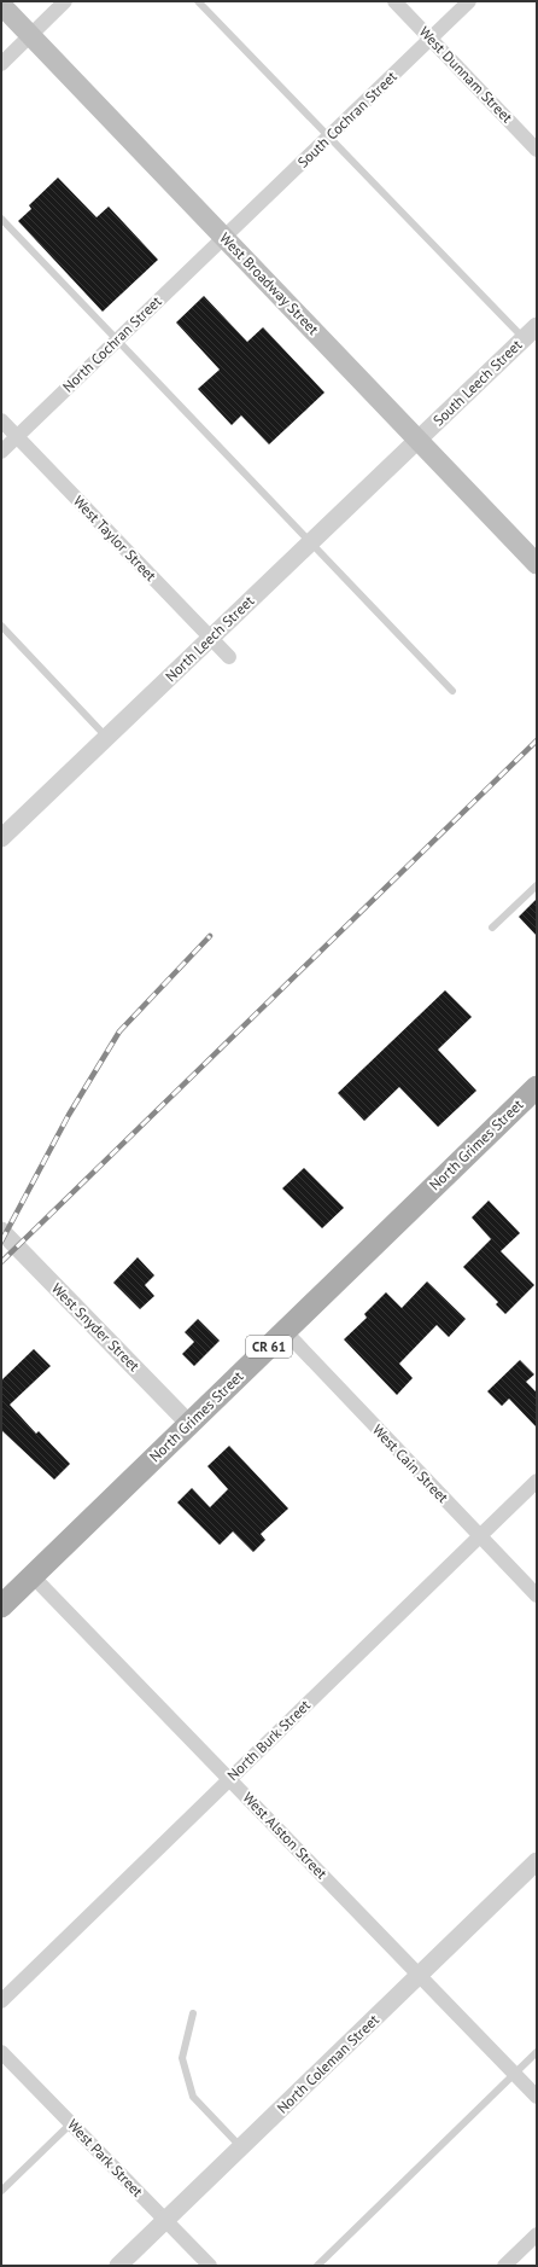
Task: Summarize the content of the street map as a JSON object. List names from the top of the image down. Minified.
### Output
{"streets":{"main road":["West Broadway Street","North Grimes Street","CR 61"],"street":["West Dunnam Street","South Cochran Street","North Cochran Street","South Leech Street","West Taylor Street","North Leech Street","West Snyder Street","West Cain Street","North Burk Street","West Alston Street","North Coleman Street","West Park Street"]},"crossings":[["West Dunnam Street","South Cochran Street"],["South Cochran Street","West Broadway Street"],["South Cochran Street","North Cochran Street"],["West Broadway Street","North Cochran Street"],["West Broadway Street","South Leech Street"],["West Broadway Street","North Leech Street"],["North Cochran Street","West Taylor Street"],["South Leech Street","North Leech Street"],["West Taylor Street","North Leech Street"],["North Grimes Street","West Snyder Street"],["North Grimes Street","West Cain Street"],["North Grimes Street","West Alston Street"],["West Cain Street","North Burk Street"],["North Burk Street","West Alston Street"],["West Alston Street","North Coleman Street"],["North Coleman Street","West Park Street"]]}
